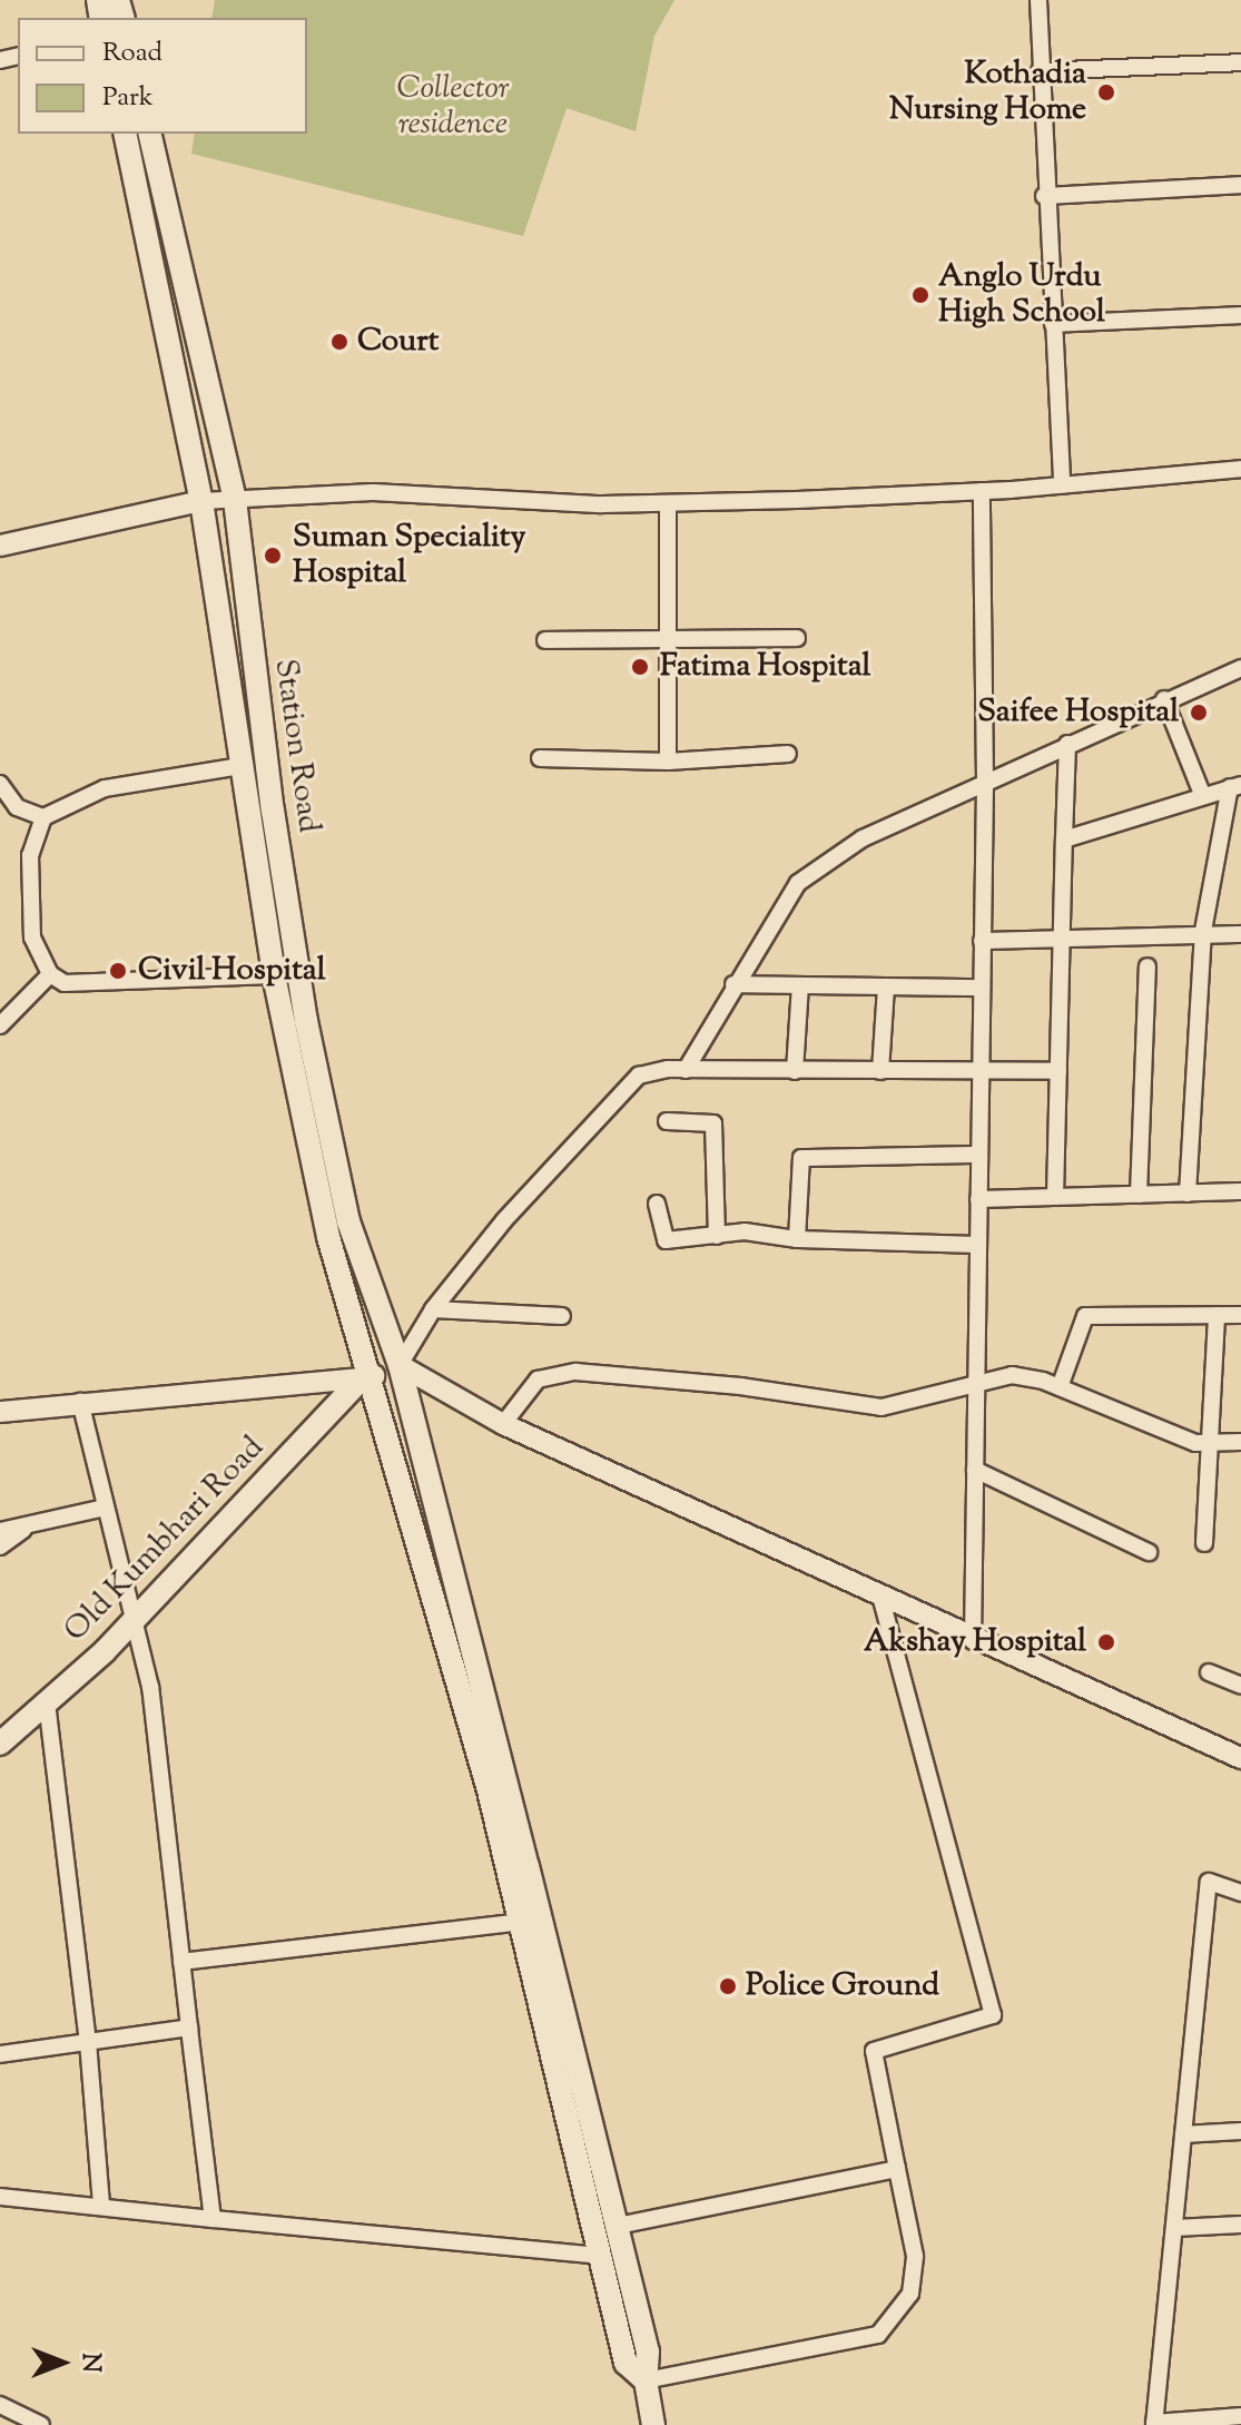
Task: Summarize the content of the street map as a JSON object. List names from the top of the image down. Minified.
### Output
{"streets":{"main road":["Station Road","Old Kumbhari Road"]},"parks":["Collector residence"],"places":["Kothadia Nursing Home","Anglo Urdu High School","Court","Suman Speciality Hospital","Fatima Hospital","Saifee Hospital","Civil Hospital","Akshay Hospital","Police Ground"],"legend":["Road","Park"],"north":"right"}
